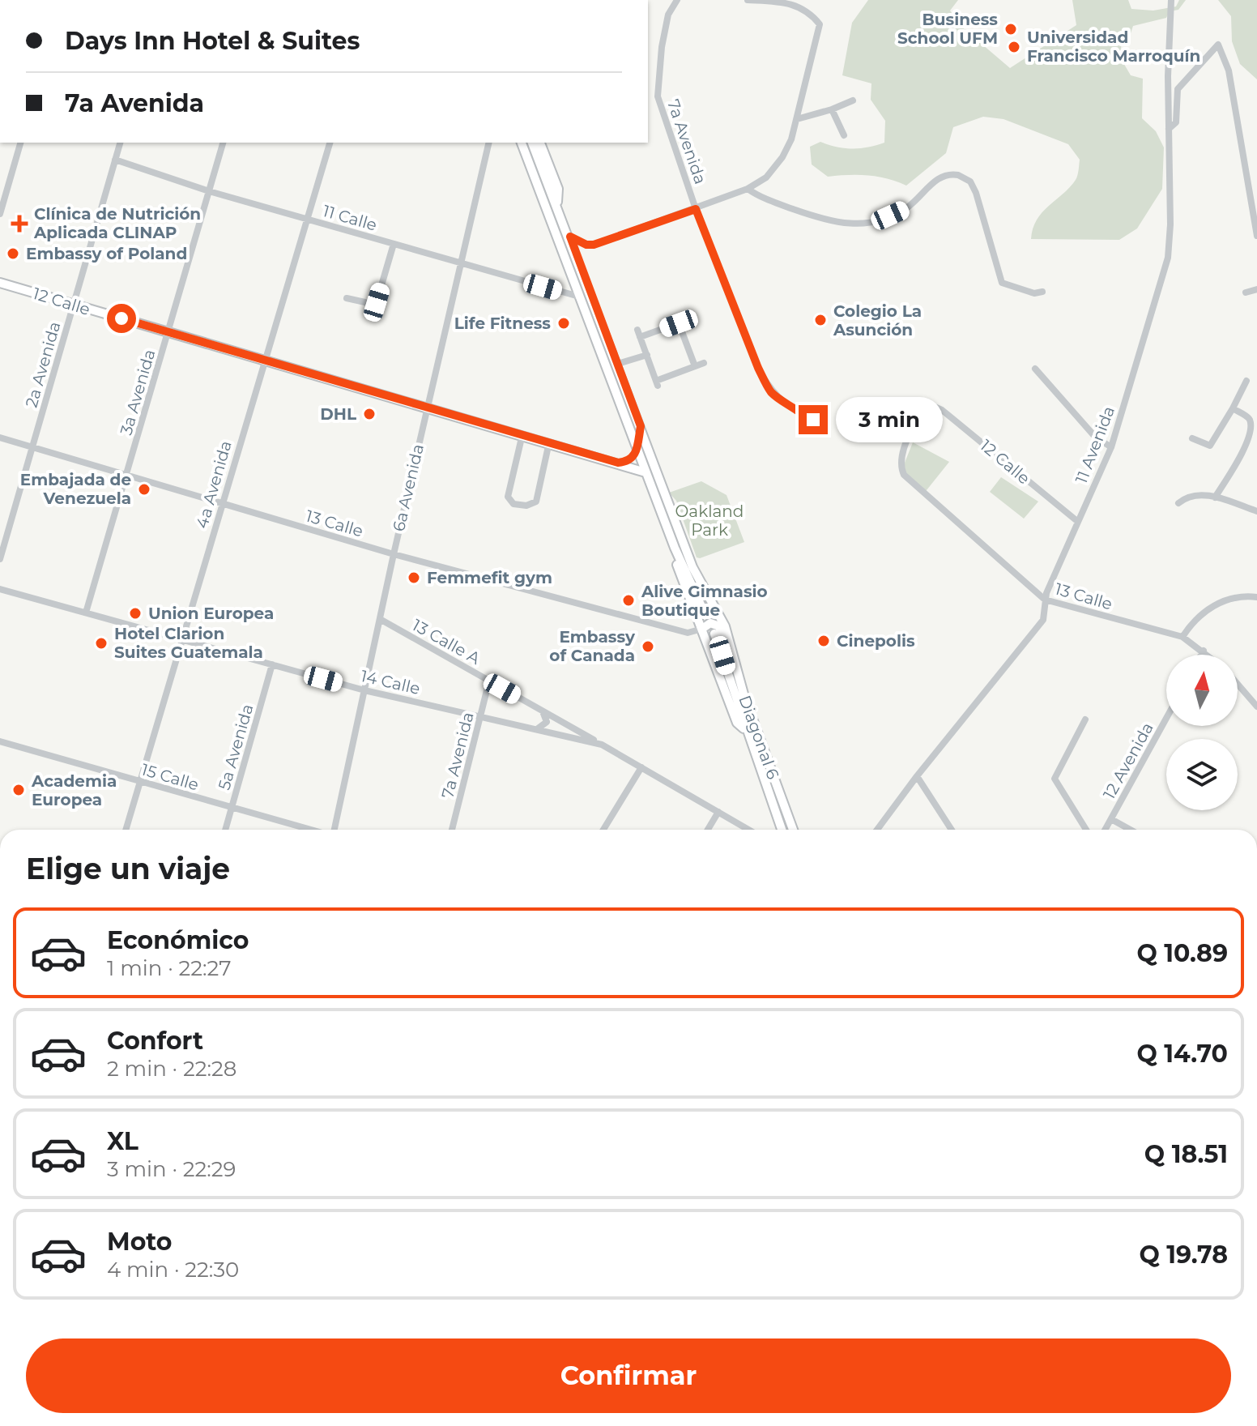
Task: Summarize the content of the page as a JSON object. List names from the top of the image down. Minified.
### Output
{"streets":{"main road":["12 Calle","Diagonal 6"],"street":["7a Avenida","11 Calle","2a Avenida","3a Avenida","11 Avenida","4a Avenida","6a Avenida","13 Calle","13 Calle A","14 Calle","5a Avenida","12 Avenida","15 Calle"]},"crossings":[["7a Avenida","13 Calle A"],["7a Avenida","14 Calle"],["11 Calle","2a Avenida"],["11 Calle","3a Avenida"],["11 Calle","4a Avenida"],["11 Calle","6a Avenida"],["12 Calle","2a Avenida"],["12 Calle","3a Avenida"],["12 Calle","11 Avenida"],["12 Calle","4a Avenida"],["12 Calle","6a Avenida"],["12 Calle","13 Calle"],["12 Calle","Diagonal 6"],["2a Avenida","13 Calle"],["3a Avenida","13 Calle"],["3a Avenida","14 Calle"],["11 Avenida","13 Calle"],["4a Avenida","13 Calle"],["4a Avenida","14 Calle"],["4a Avenida","15 Calle"],["6a Avenida","13 Calle"],["6a Avenida","13 Calle A"],["6a Avenida","14 Calle"],["13 Calle A","14 Calle"],["14 Calle","5a Avenida"],["5a Avenida","15 Calle"]],"parks":["Oakland Park"],"places":{"other":["Business School UFM","Universidad Francisco Marroquín","Embassy of Poland","Colegio La Asunción","Life Fitness","DHL","Embajada de Venezuela","Femmefit gym","Alive Gimnasio Boutique","Union Europea","Cinepolis","Hotel Clarion Suites Guatemala","Embassy of Canada","Academia Europea"],"health":["Clínica de Nutrición Aplicada CLINAP"]},"north":"top","page":{"banner":["Days Inn Hotel & Suites","7a Avenida"],"bubble":"3 min","heading":"Elige un viaje","list":[{"name":"Económico","note":"1 min · 22:27","value":"Q 10.89"},{"name":"Confort","note":"2 min · 22:28","value":"Q 14.70"},{"name":"XL","note":"3 min · 22:29","value":"Q 18.51"},{"name":"Moto","note":"4 min · 22:30","value":"Q 19.78"}],"buttons":"Confirmar"}}
